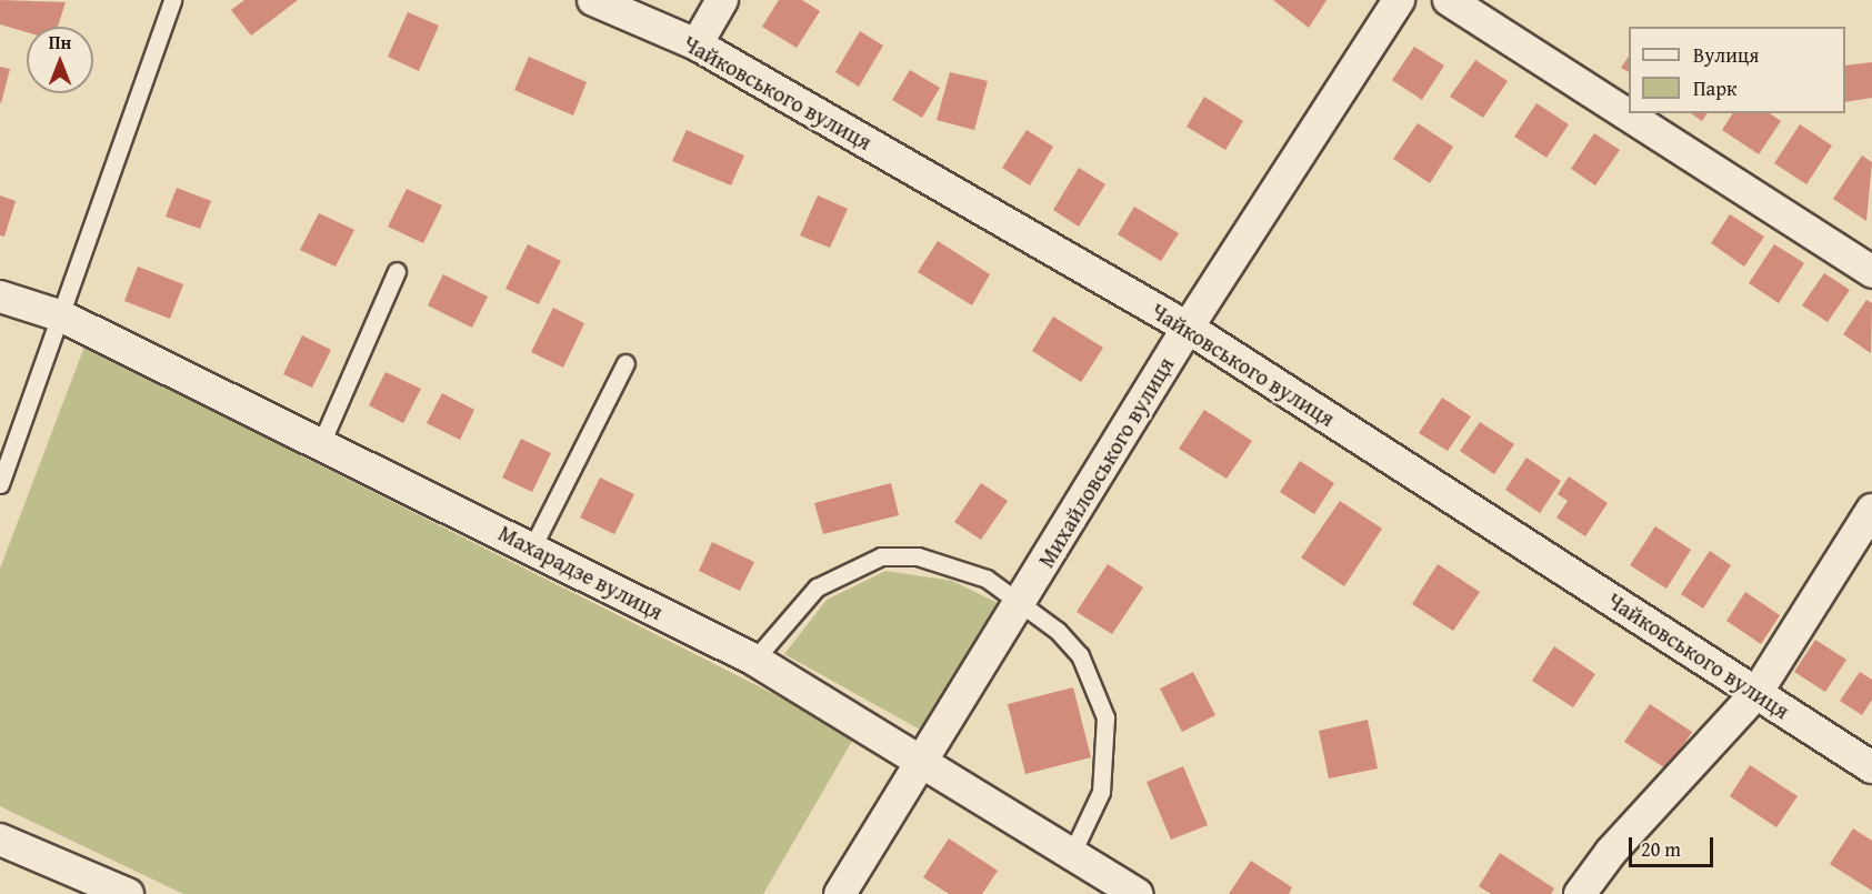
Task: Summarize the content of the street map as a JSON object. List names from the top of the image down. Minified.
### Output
{"streets":{"street":["Чайковського вулиця","Михайловського вулиця","Махарадзе вулиця"]},"crossings":[["Чайковського вулиця","Михайловського вулиця"],["Михайловського вулиця","Махарадзе вулиця"]],"legend":["Вулиця","Парк"],"scale_bar":"20 m","north":"top"}
